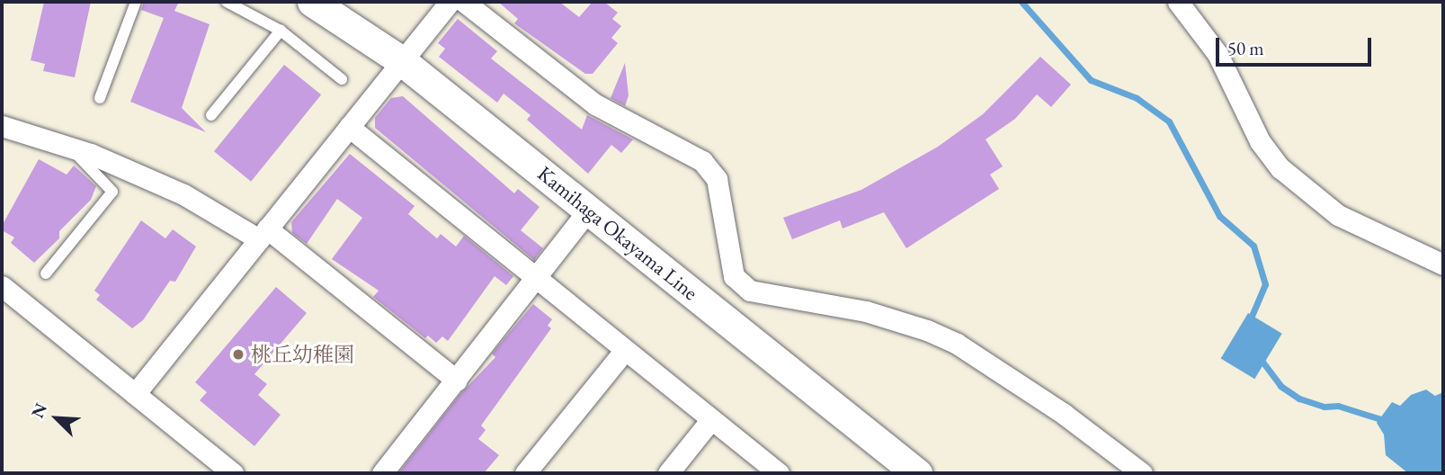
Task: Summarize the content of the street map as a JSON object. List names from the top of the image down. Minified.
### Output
{"streets":{"main road":["Kamihaga Okayama Line"]},"places":["桃丘幼稚園"],"scale_bar":"50 m","north":"top left"}
